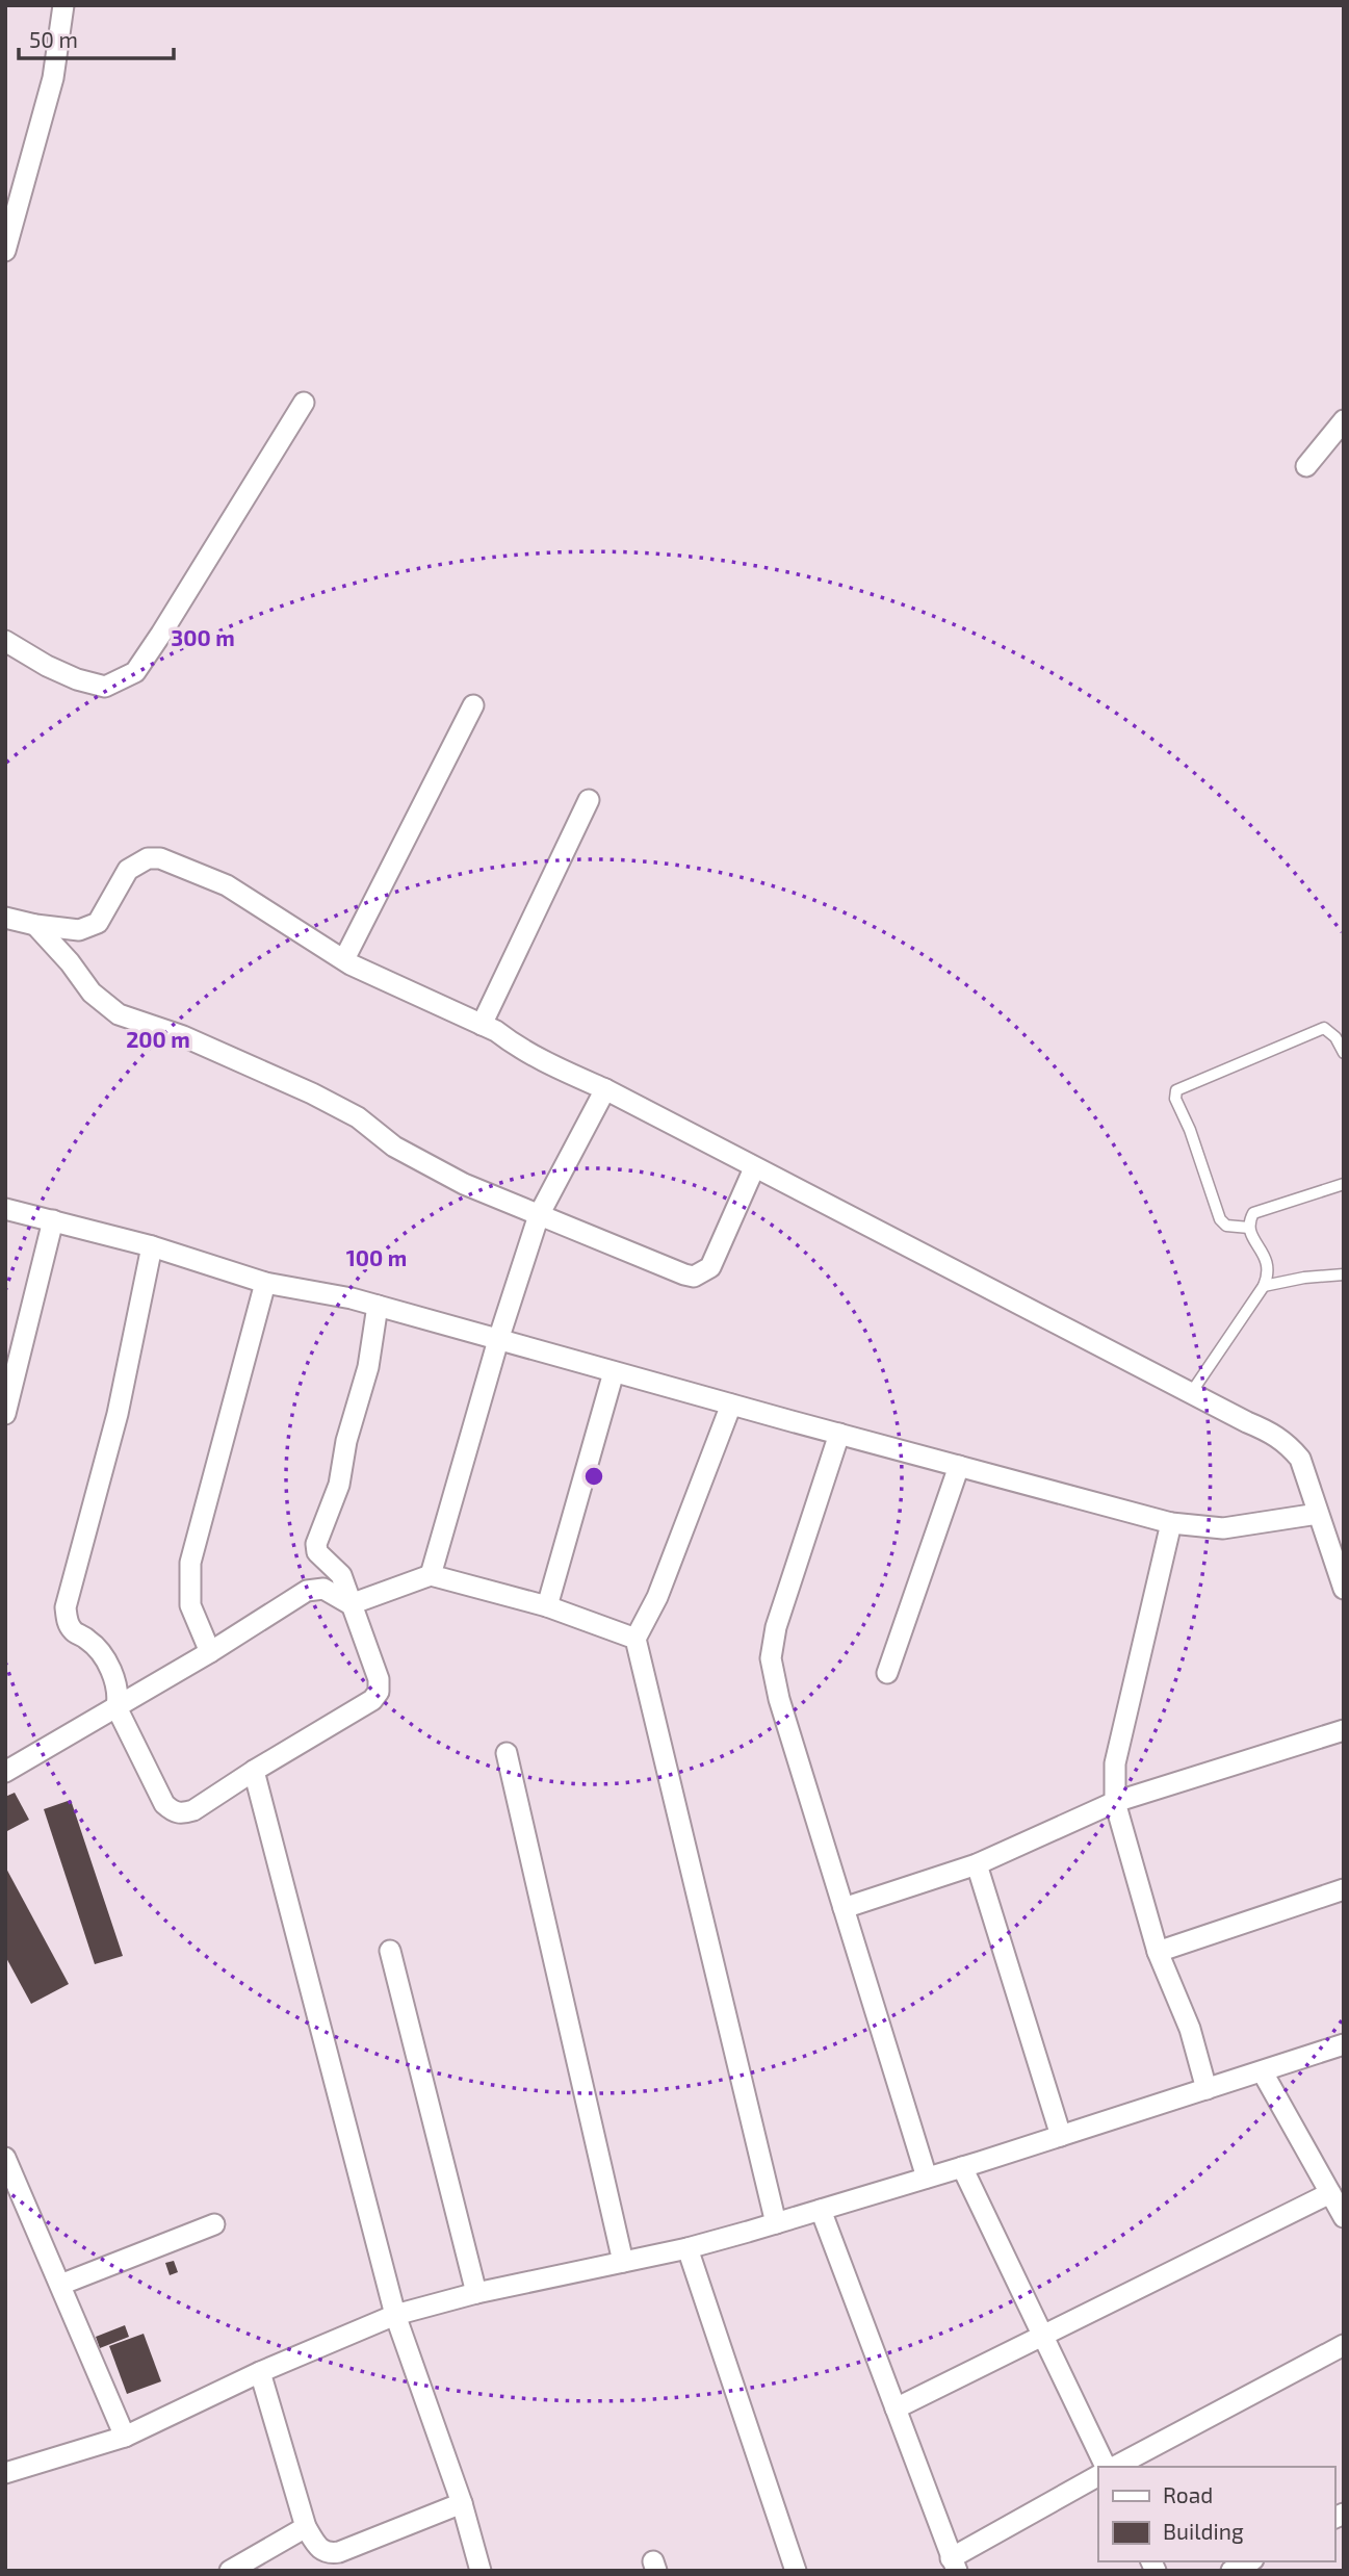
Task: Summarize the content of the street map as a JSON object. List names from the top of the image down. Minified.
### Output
{"legend":["Road","Building"],"scale_bar":"50 m","rings":["300 m","200 m","100 m"]}
